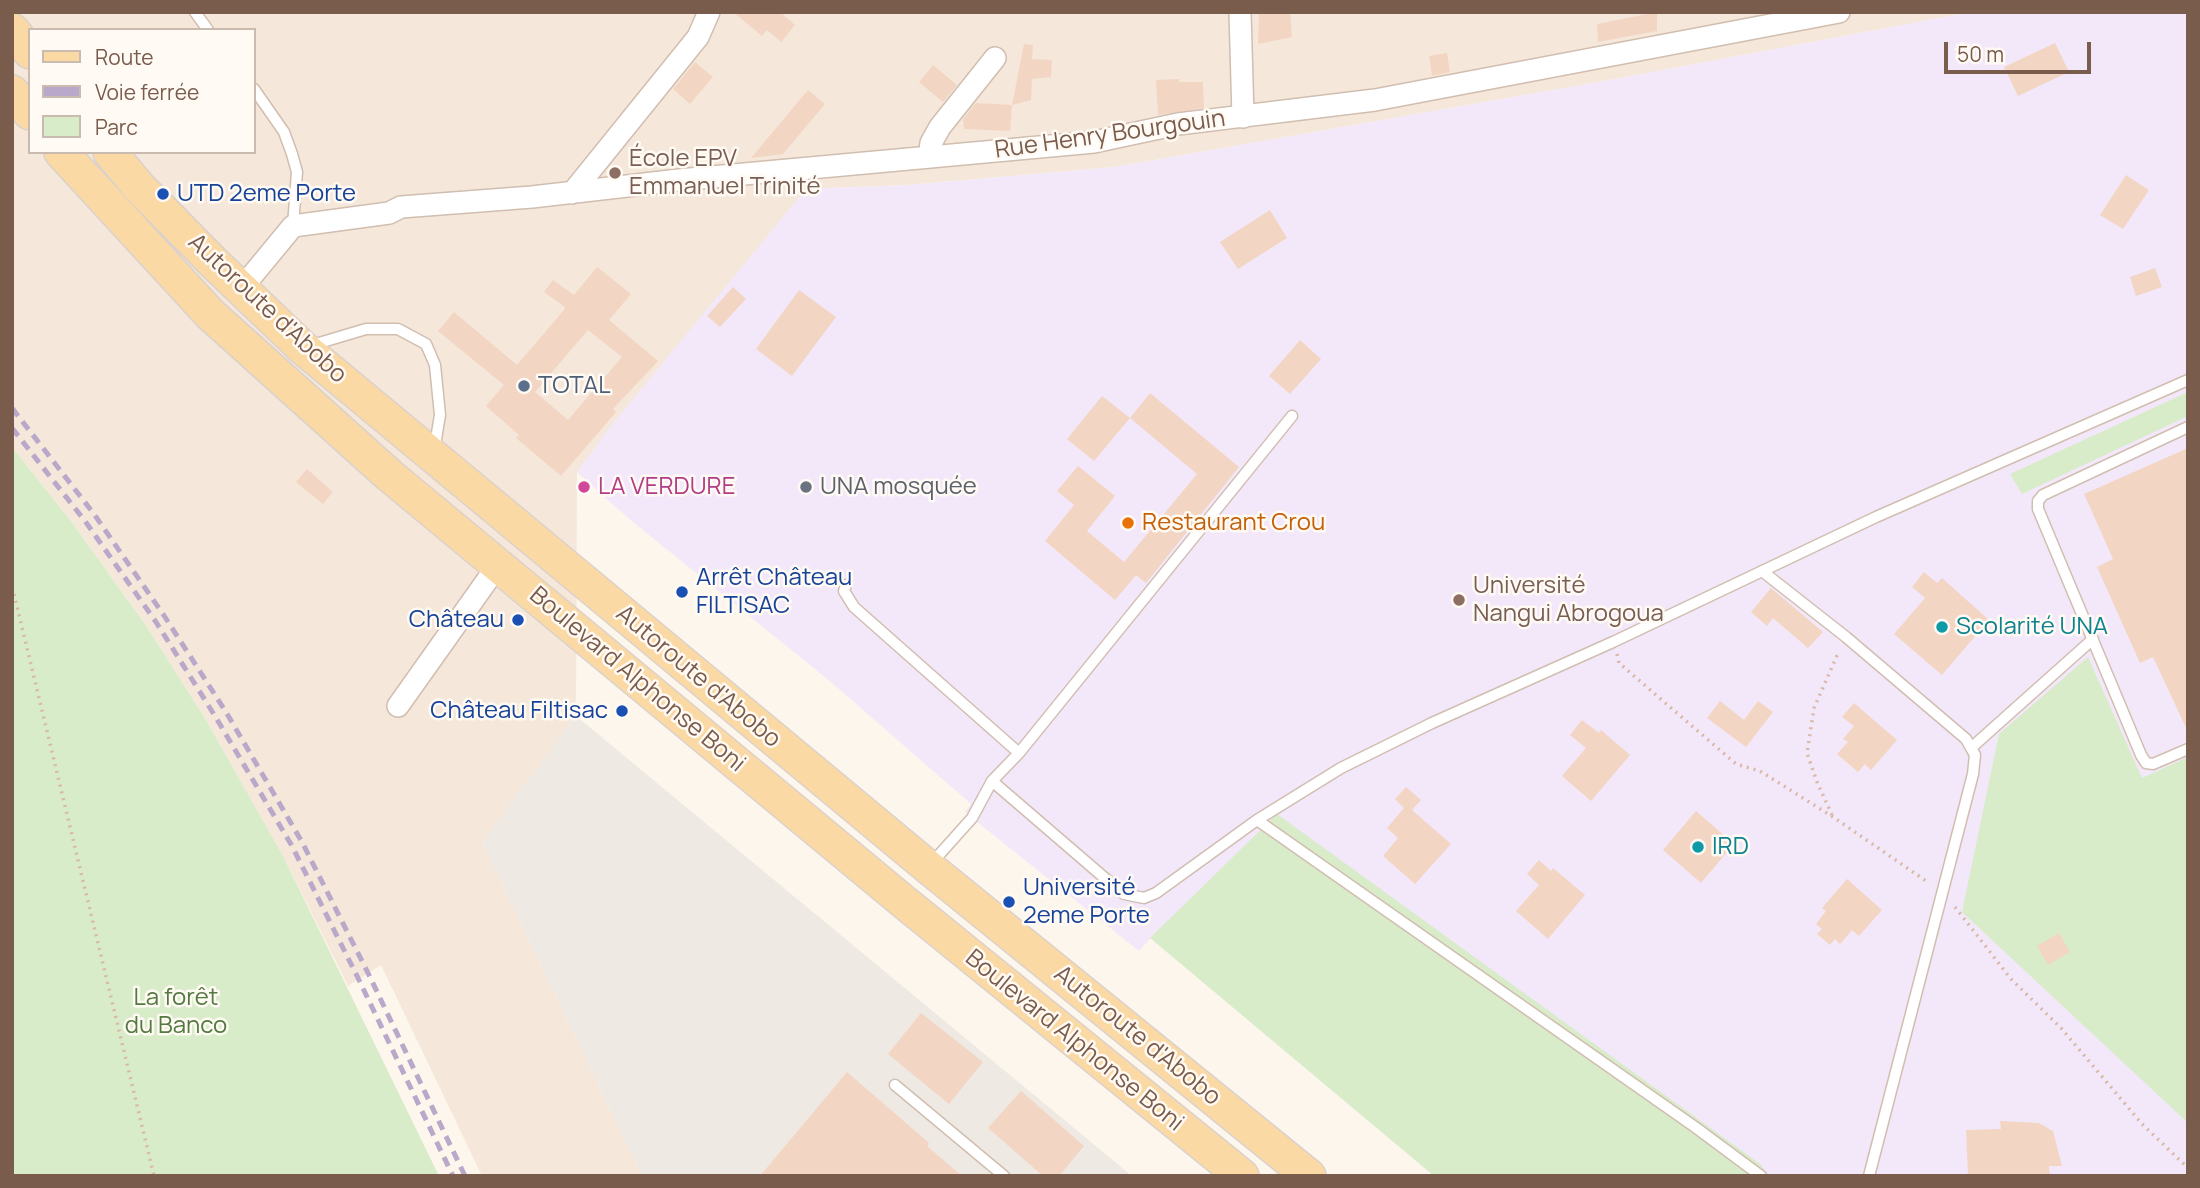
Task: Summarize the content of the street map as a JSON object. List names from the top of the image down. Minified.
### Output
{"streets":{"main road":["Autoroute d'Abobo","Boulevard Alphonse Boni"],"street":["Rue Henry Bourgouin"]},"parks":["La forêt du Banco"],"places":["École EPV Emmanuel Trinité","UTD 2eme Porte","TOTAL","LA VERDURE","UNA mosquée","Restaurant Crou","Arrêt Château FILTISAC","Université Nangui Abrogoua","Château","Scolarité UNA","Château Filtisac","IRD","Université 2eme Porte"],"legend":["Route","Voie ferrée","Parc"],"scale_bar":"50 m"}
